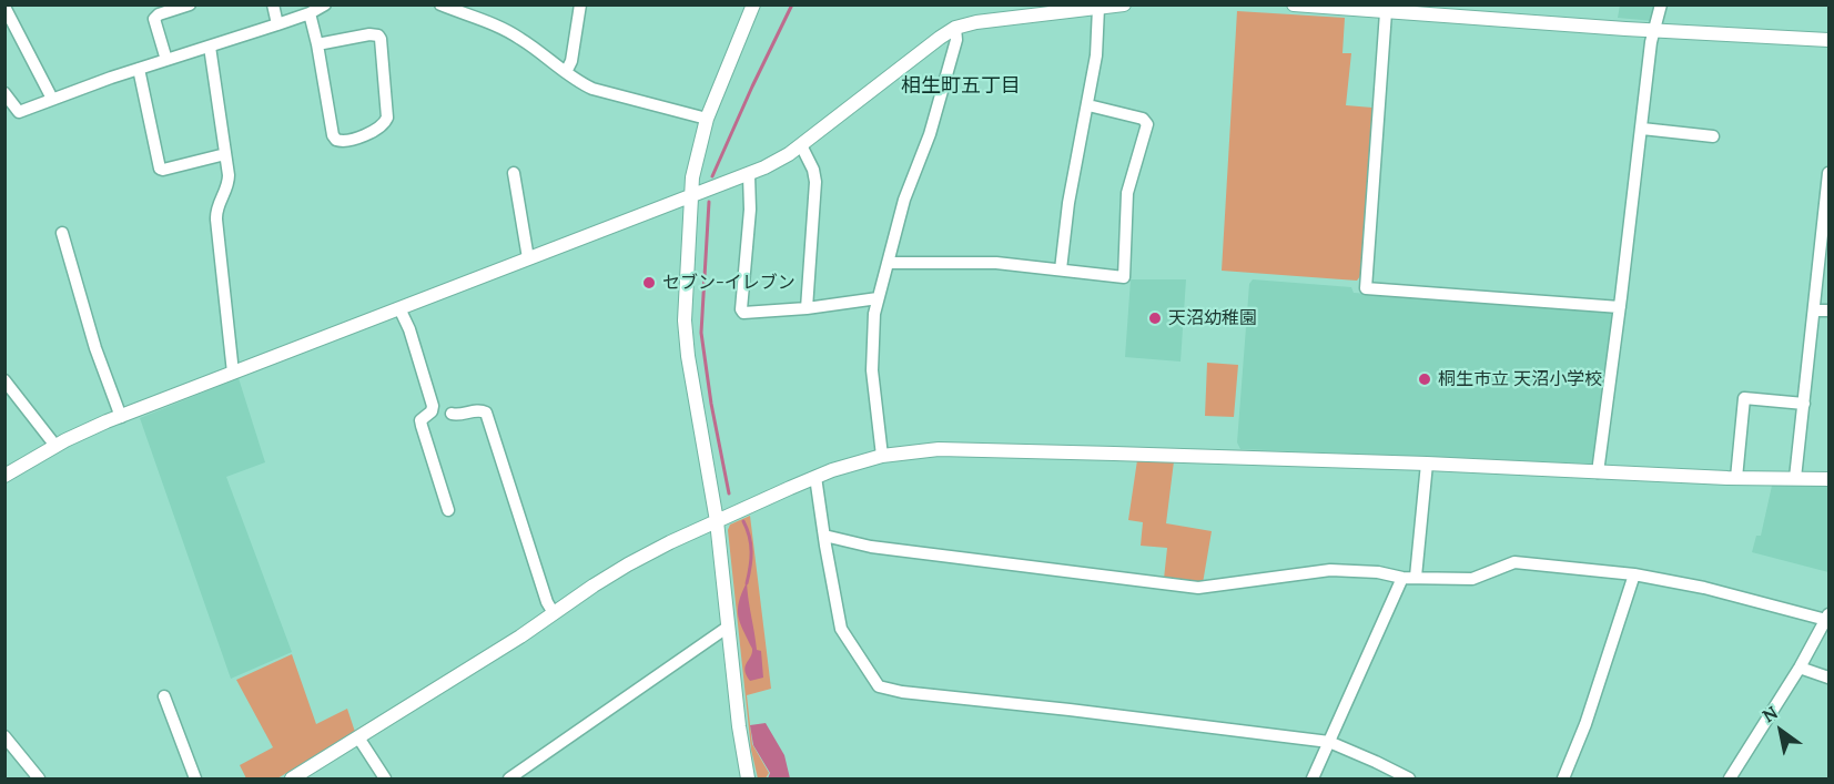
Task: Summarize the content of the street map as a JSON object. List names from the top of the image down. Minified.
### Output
{"districts":["相生町五丁目"],"places":["セブン-イレブン","天沼幼稚園","桐生市立 天沼小学校"],"north":"top left"}
